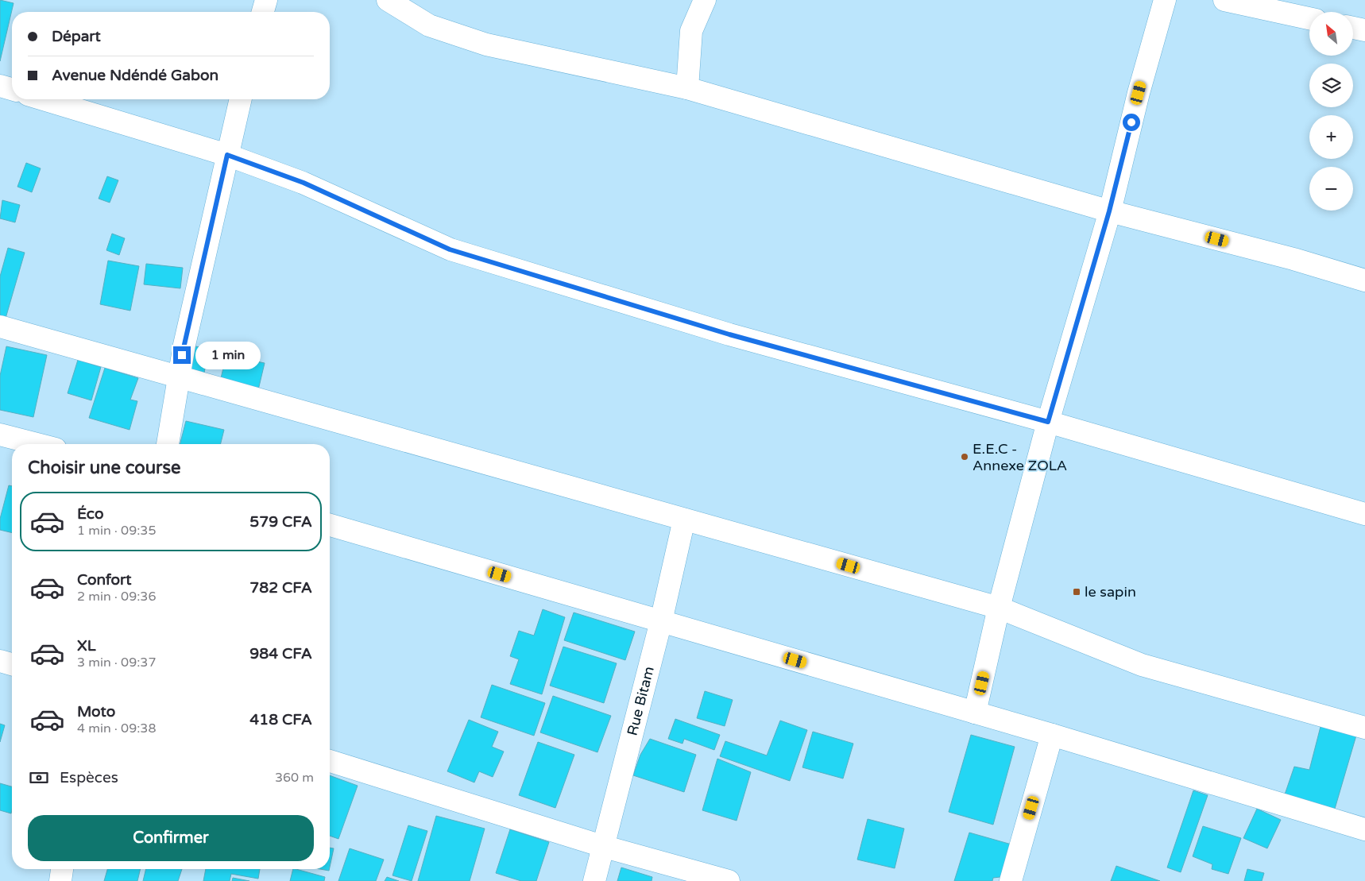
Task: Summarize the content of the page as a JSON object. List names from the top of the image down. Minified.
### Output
{"streets":{"street":["Rue Bitam"]},"places":{"other":["E.E.C - Annexe ZOLA"],"transit":["le sapin"]},"north":"top left","page":{"map_buttons":["+","−"],"banner":["Départ","Avenue Ndéndé Gabon"],"bubble":"1 min","heading":"Choisir une course","list":[{"name":"Éco","note":"1 min · 09:35","value":"579 CFA"},{"name":"Confort","note":"2 min · 09:36","value":"782 CFA"},{"name":"XL","note":"3 min · 09:37","value":"984 CFA"},{"name":"Moto","note":"4 min · 09:38","value":"418 CFA"}],"pay":["Espèces","360 m"],"buttons":"Confirmer"}}
